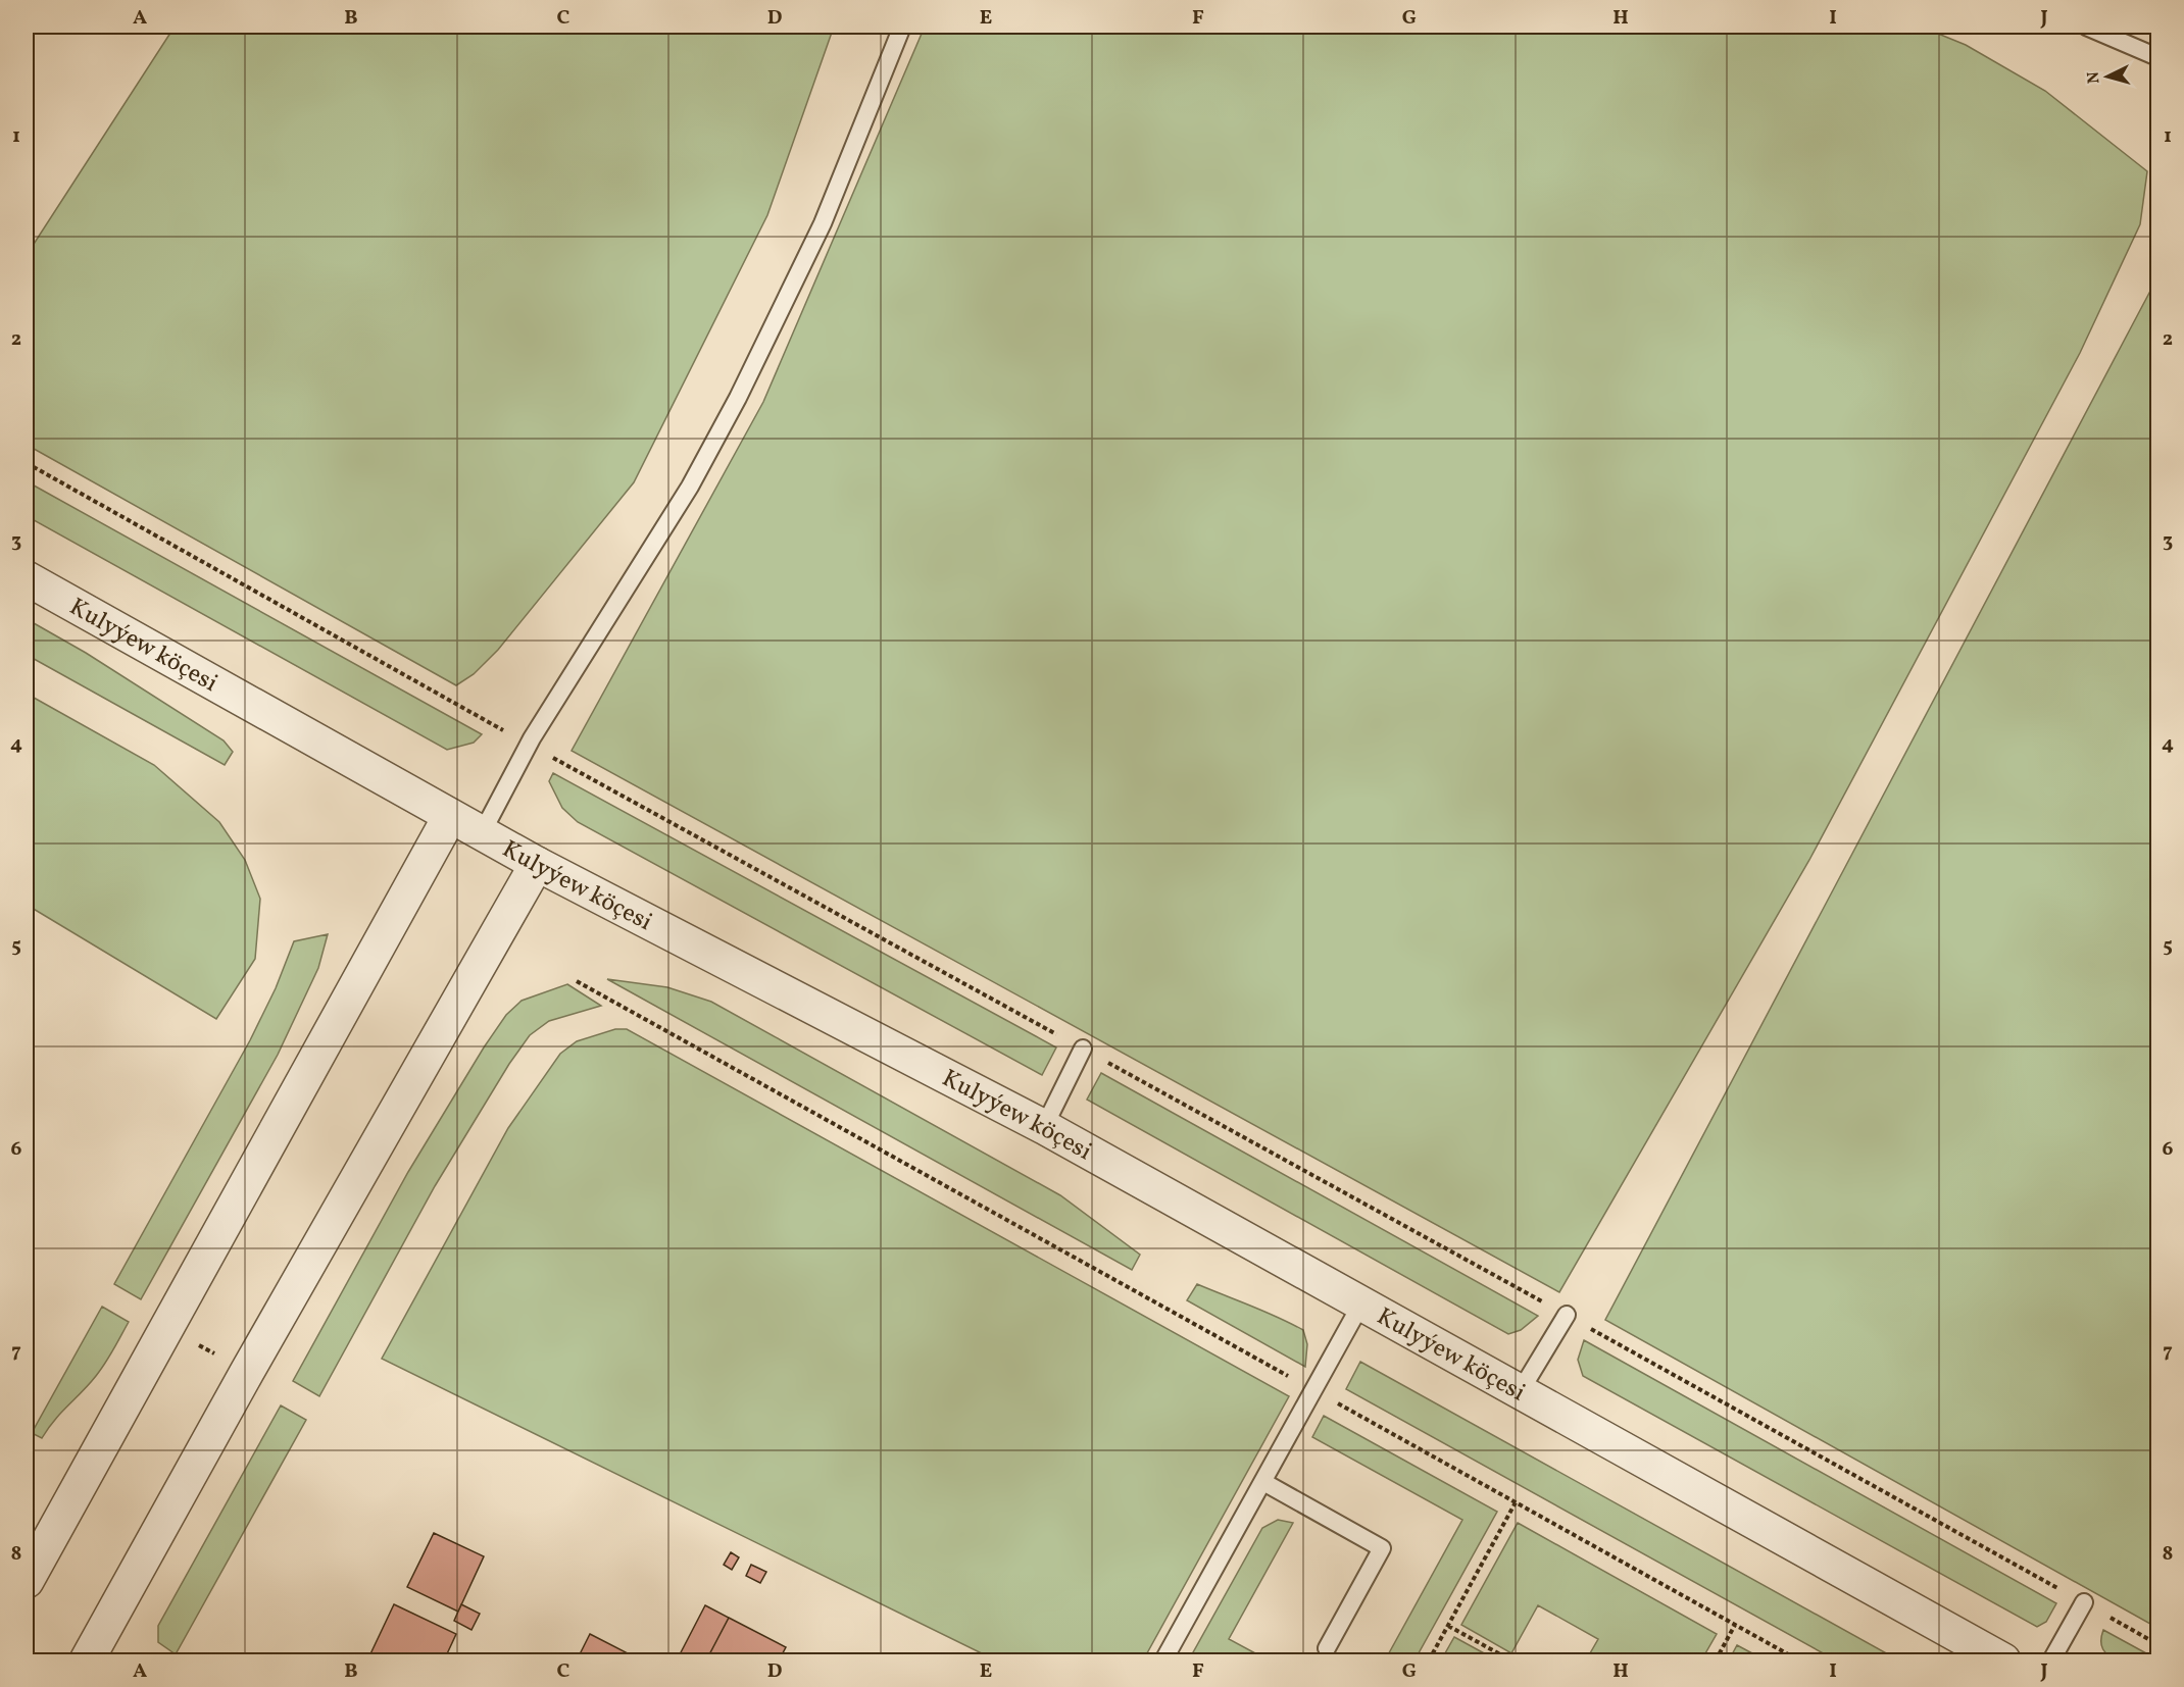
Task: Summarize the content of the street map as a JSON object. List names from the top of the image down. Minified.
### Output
{"streets":{"street":["Kulyýew köçesi"]},"north":"left","grid":{"columns":["A","B","C","D","E","F","G","H","I","J"],"rows":["1","2","3","4","5","6","7","8"]}}
